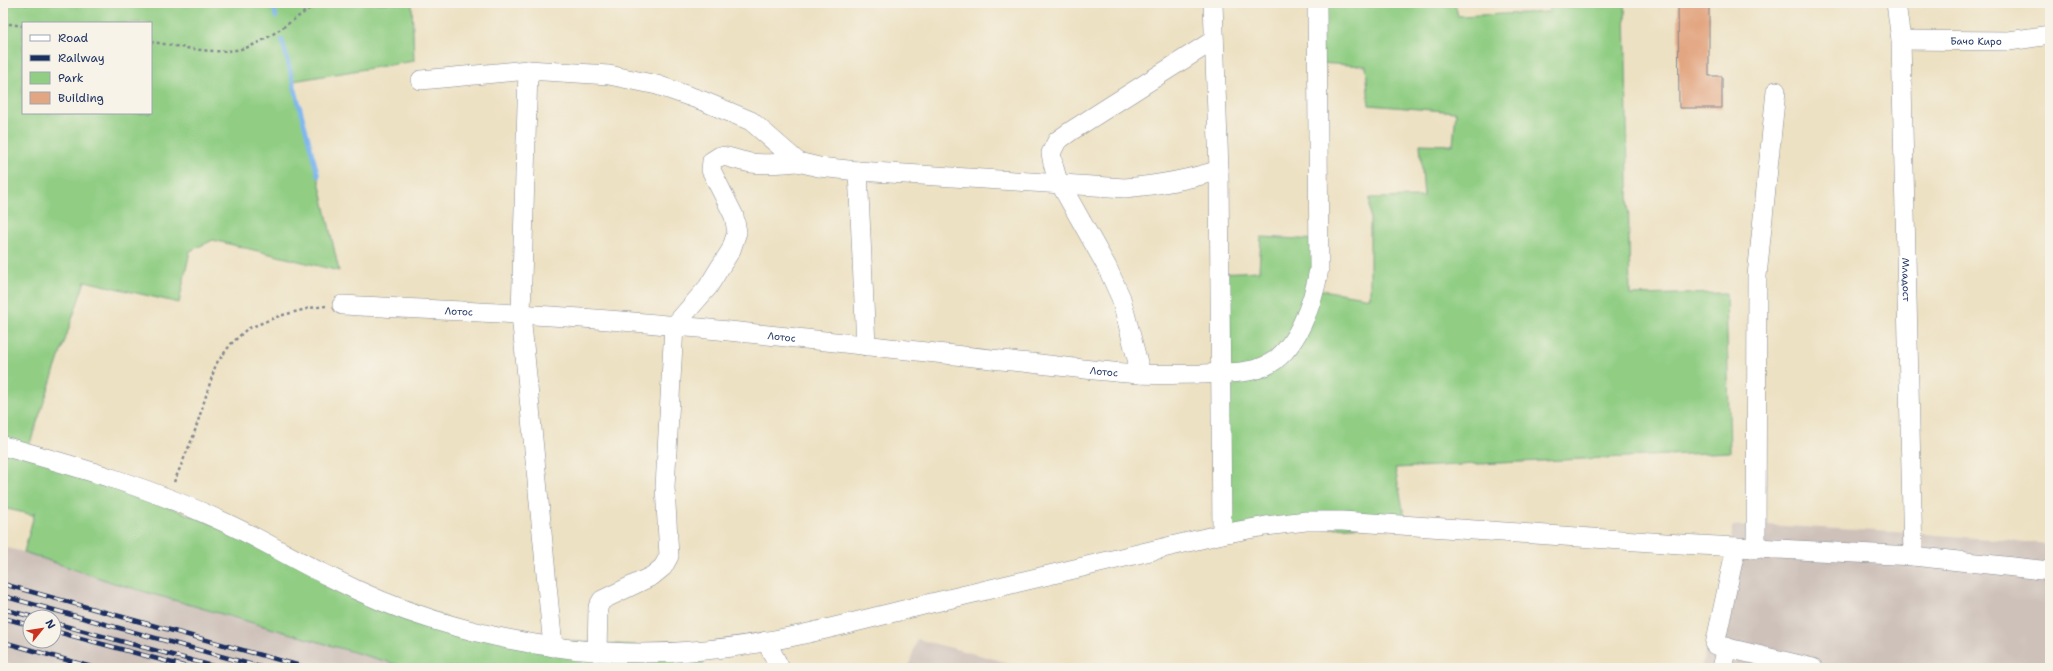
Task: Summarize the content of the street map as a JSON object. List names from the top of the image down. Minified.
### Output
{"streets":{"street":["Бачо Киро","Младост","Лотос"]},"crossings":[["Бачо Киро","Младост"]],"legend":["Road","Railway","Park","Building"],"north":"top right"}
